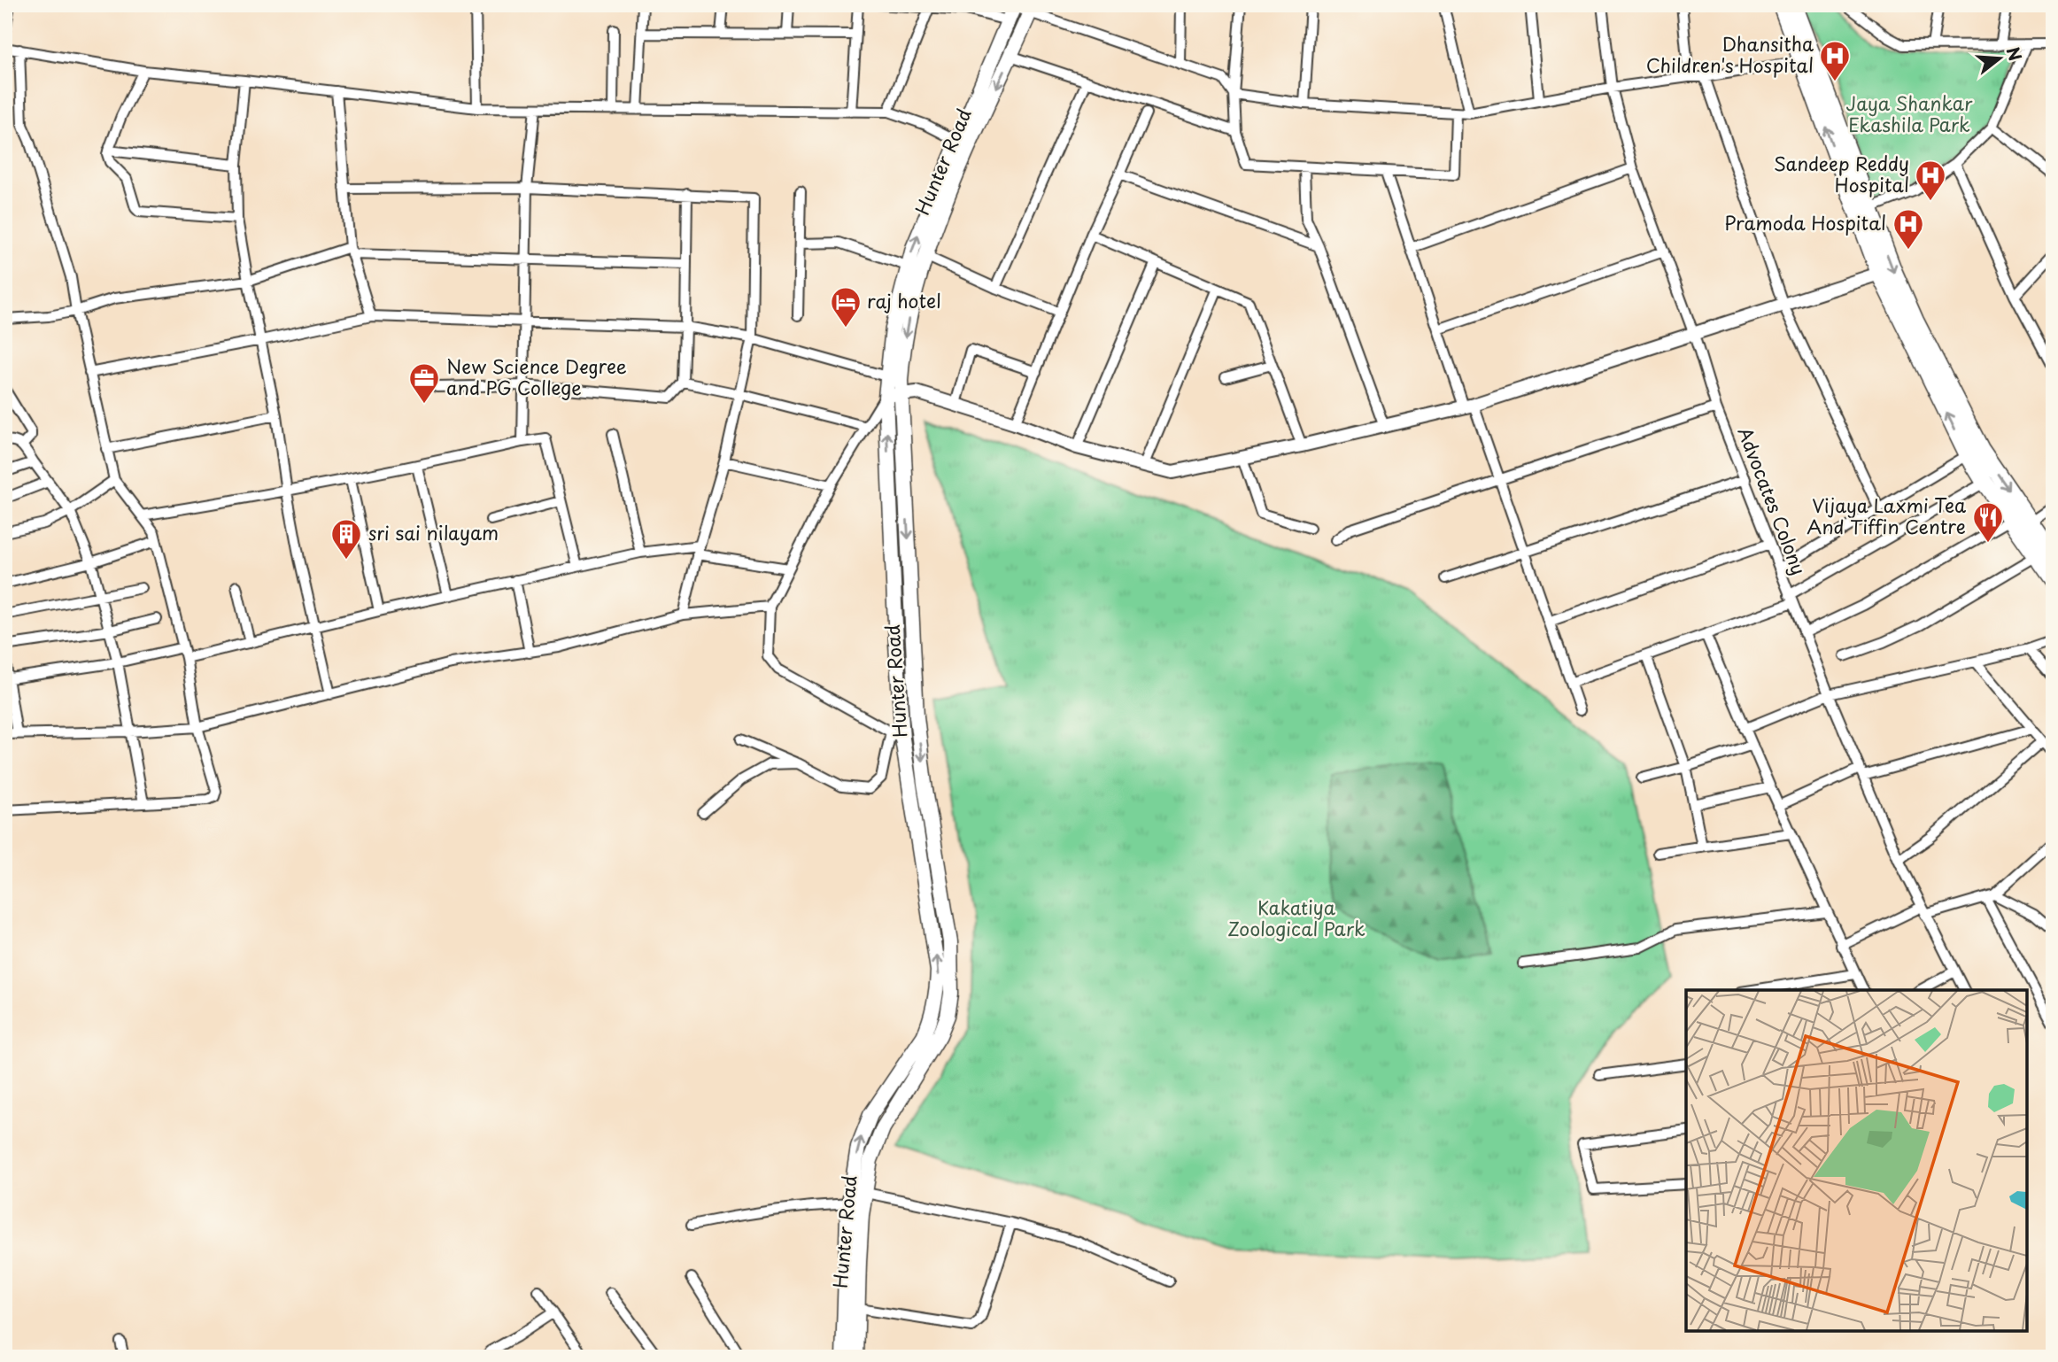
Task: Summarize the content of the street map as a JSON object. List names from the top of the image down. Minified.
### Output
{"streets":{"main road":["Hunter Road"],"street":["Advocates Colony"]},"parks":["Jaya Shankar Ekashila Park","Kakatiya Zoological Park"],"places":{"hospital":["Dhansitha Children's Hospital","Sandeep Reddy Hospital","Pramoda Hospital"],"hotel":["raj hotel"],"office":["New Science Degree and PG College"],"restaurant":["Vijaya Laxmi Tea And Tiffin Centre"],"building":["sri sai nilayam"]},"north":"right"}
